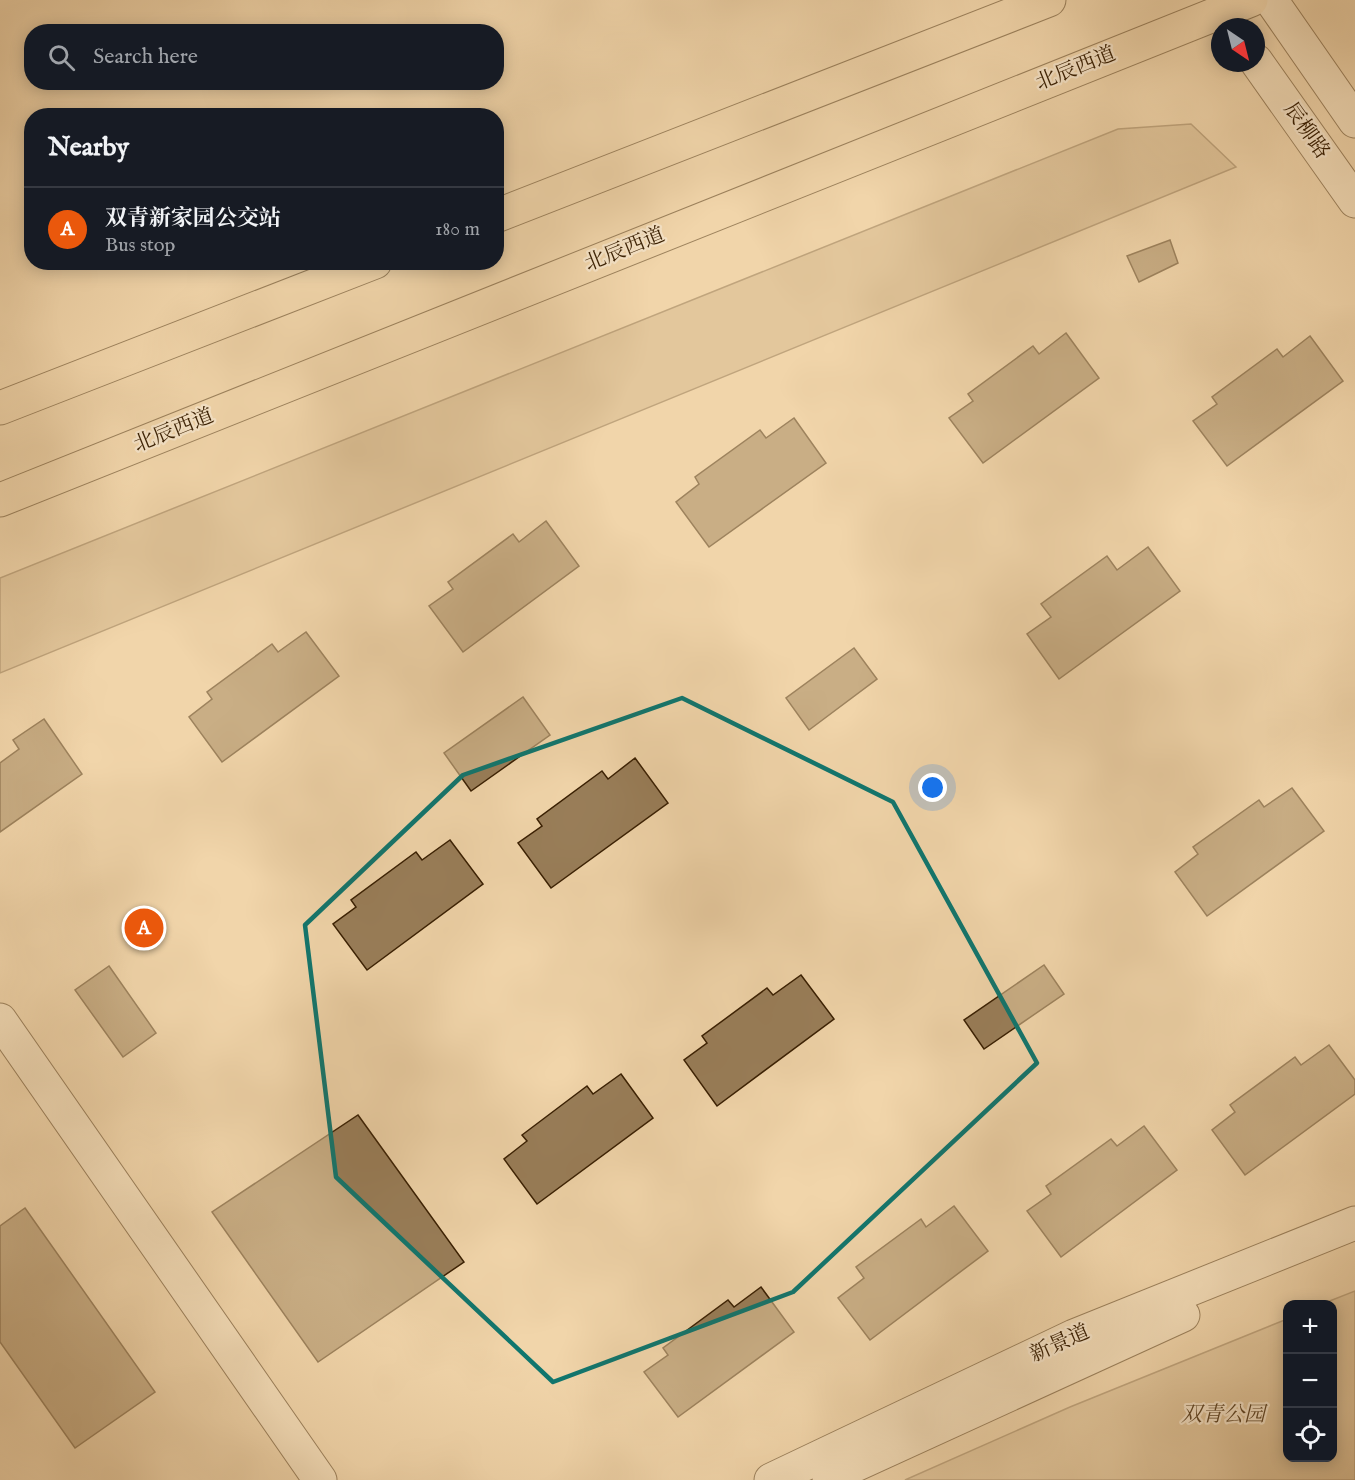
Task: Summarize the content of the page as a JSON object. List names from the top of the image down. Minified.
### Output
{"streets":{"main road":["北辰西道"],"street":["辰柳路","新景道"]},"parks":["双青公园"],"north":"bottom right","page":{"search":"Search here","heading":"Nearby","list":[{"mark":"A","name":"双青新家园公交站","note":"Bus stop","value":"180 m"}],"pins":"A","map_buttons":["+","−"]}}
